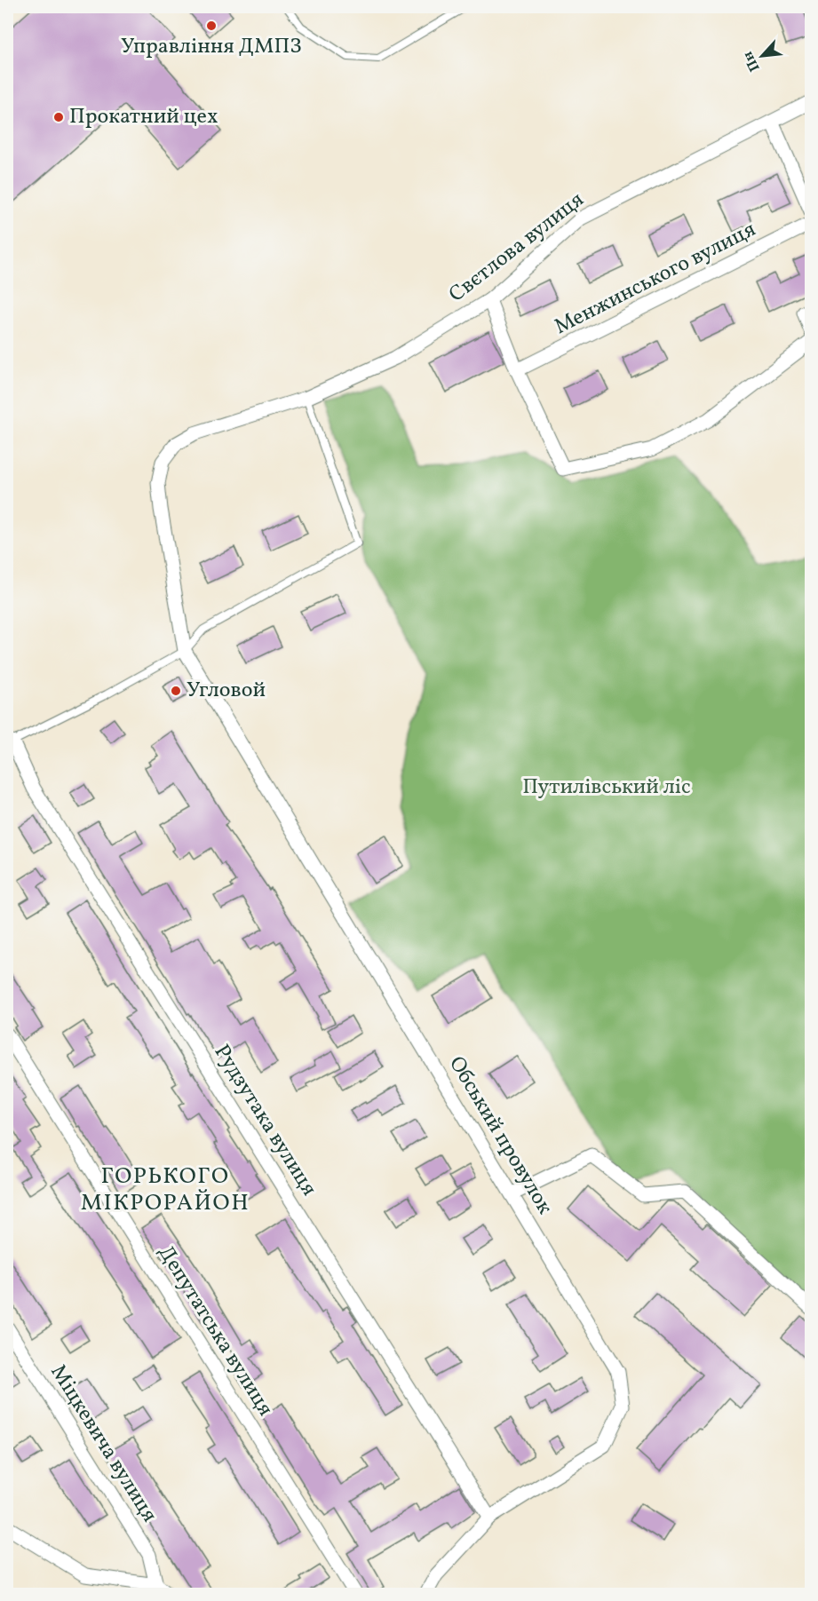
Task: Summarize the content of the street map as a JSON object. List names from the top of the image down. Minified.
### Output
{"streets":{"street":["Свєтлова вулиця","Менжинського вулиця","Рудзутака вулиця","Обський провулок","Депутатська вулиця","Міцкевича вулиця"]},"crossings":[["Свєтлова вулиця","Обський провулок"],["Рудзутака вулиця","Обський провулок"]],"districts":["ГОРЬКОГО МІКРОРАЙОН"],"parks":["Путилівський ліс"],"places":["Управління ДМПЗ","Прокатний цех","Угловой"],"north":"bottom left"}
